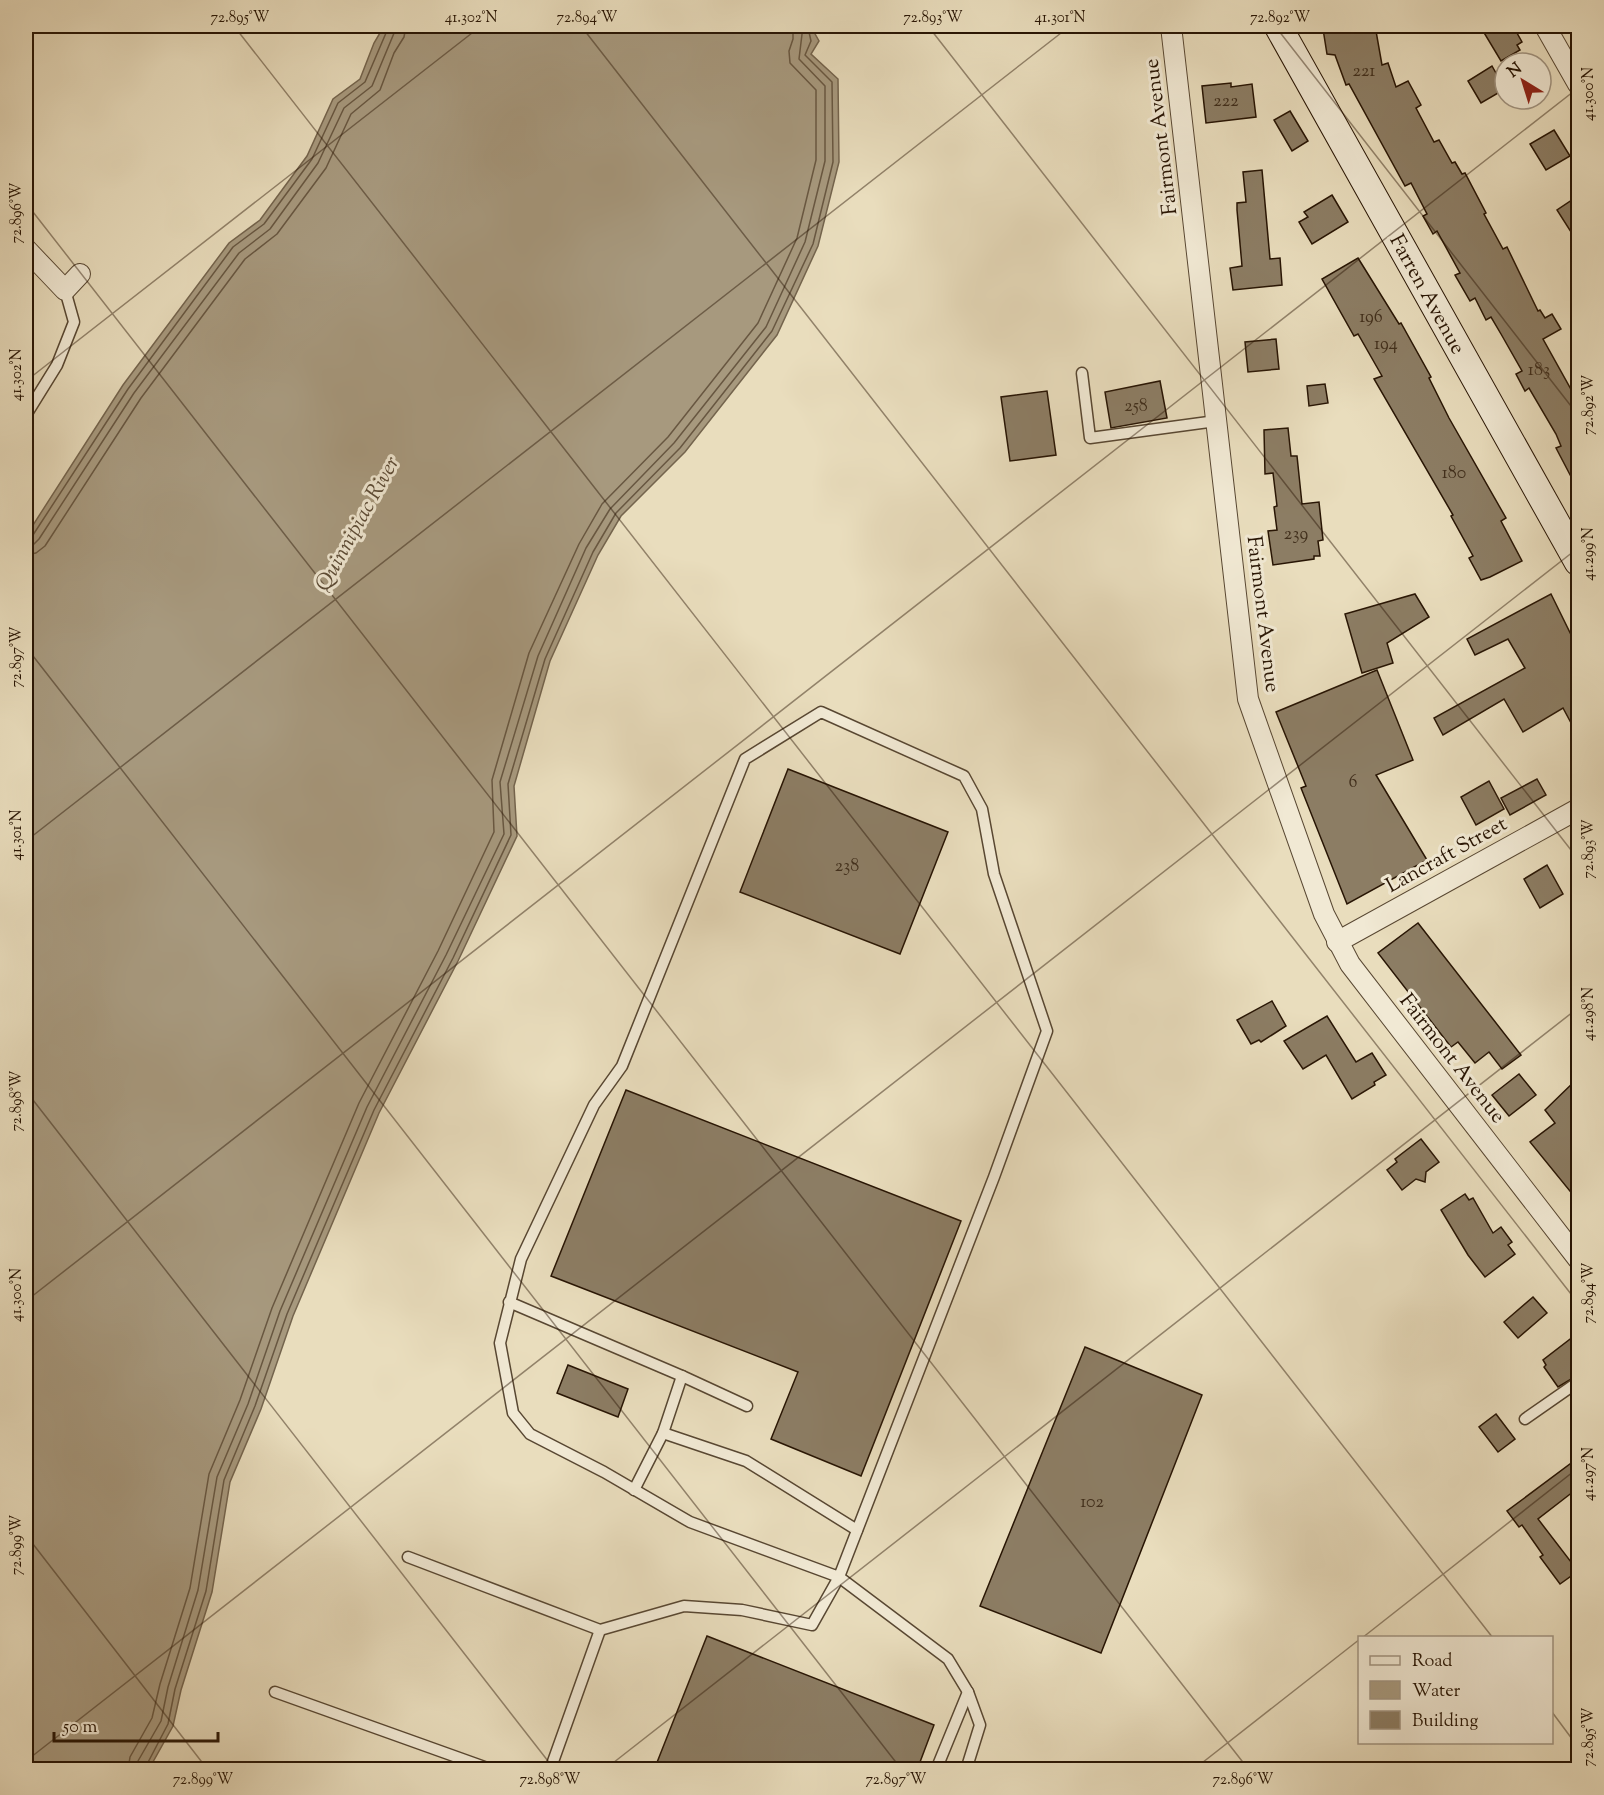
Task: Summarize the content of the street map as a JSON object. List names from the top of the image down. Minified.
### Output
{"streets":{"main road":["Farren Avenue"],"street":["Fairmont Avenue","Lancraft Street"]},"crossings":[["Fairmont Avenue","Lancraft Street"]],"water":["Quinnipiac River"],"house_numbers":["221","222","196","194","183","258","180","239","6","238","102"],"legend":["Road","Water","Building"],"scale_bar":"50 m","north":"top left","coordinates":["72.895°W","41.302°N","72.894°W","72.893°W","41.301°N","72.892°W","41.300°N","72.896°W","41.299°N","72.897°W","41.298°N","72.898°W","41.297°N","72.899°W"]}
